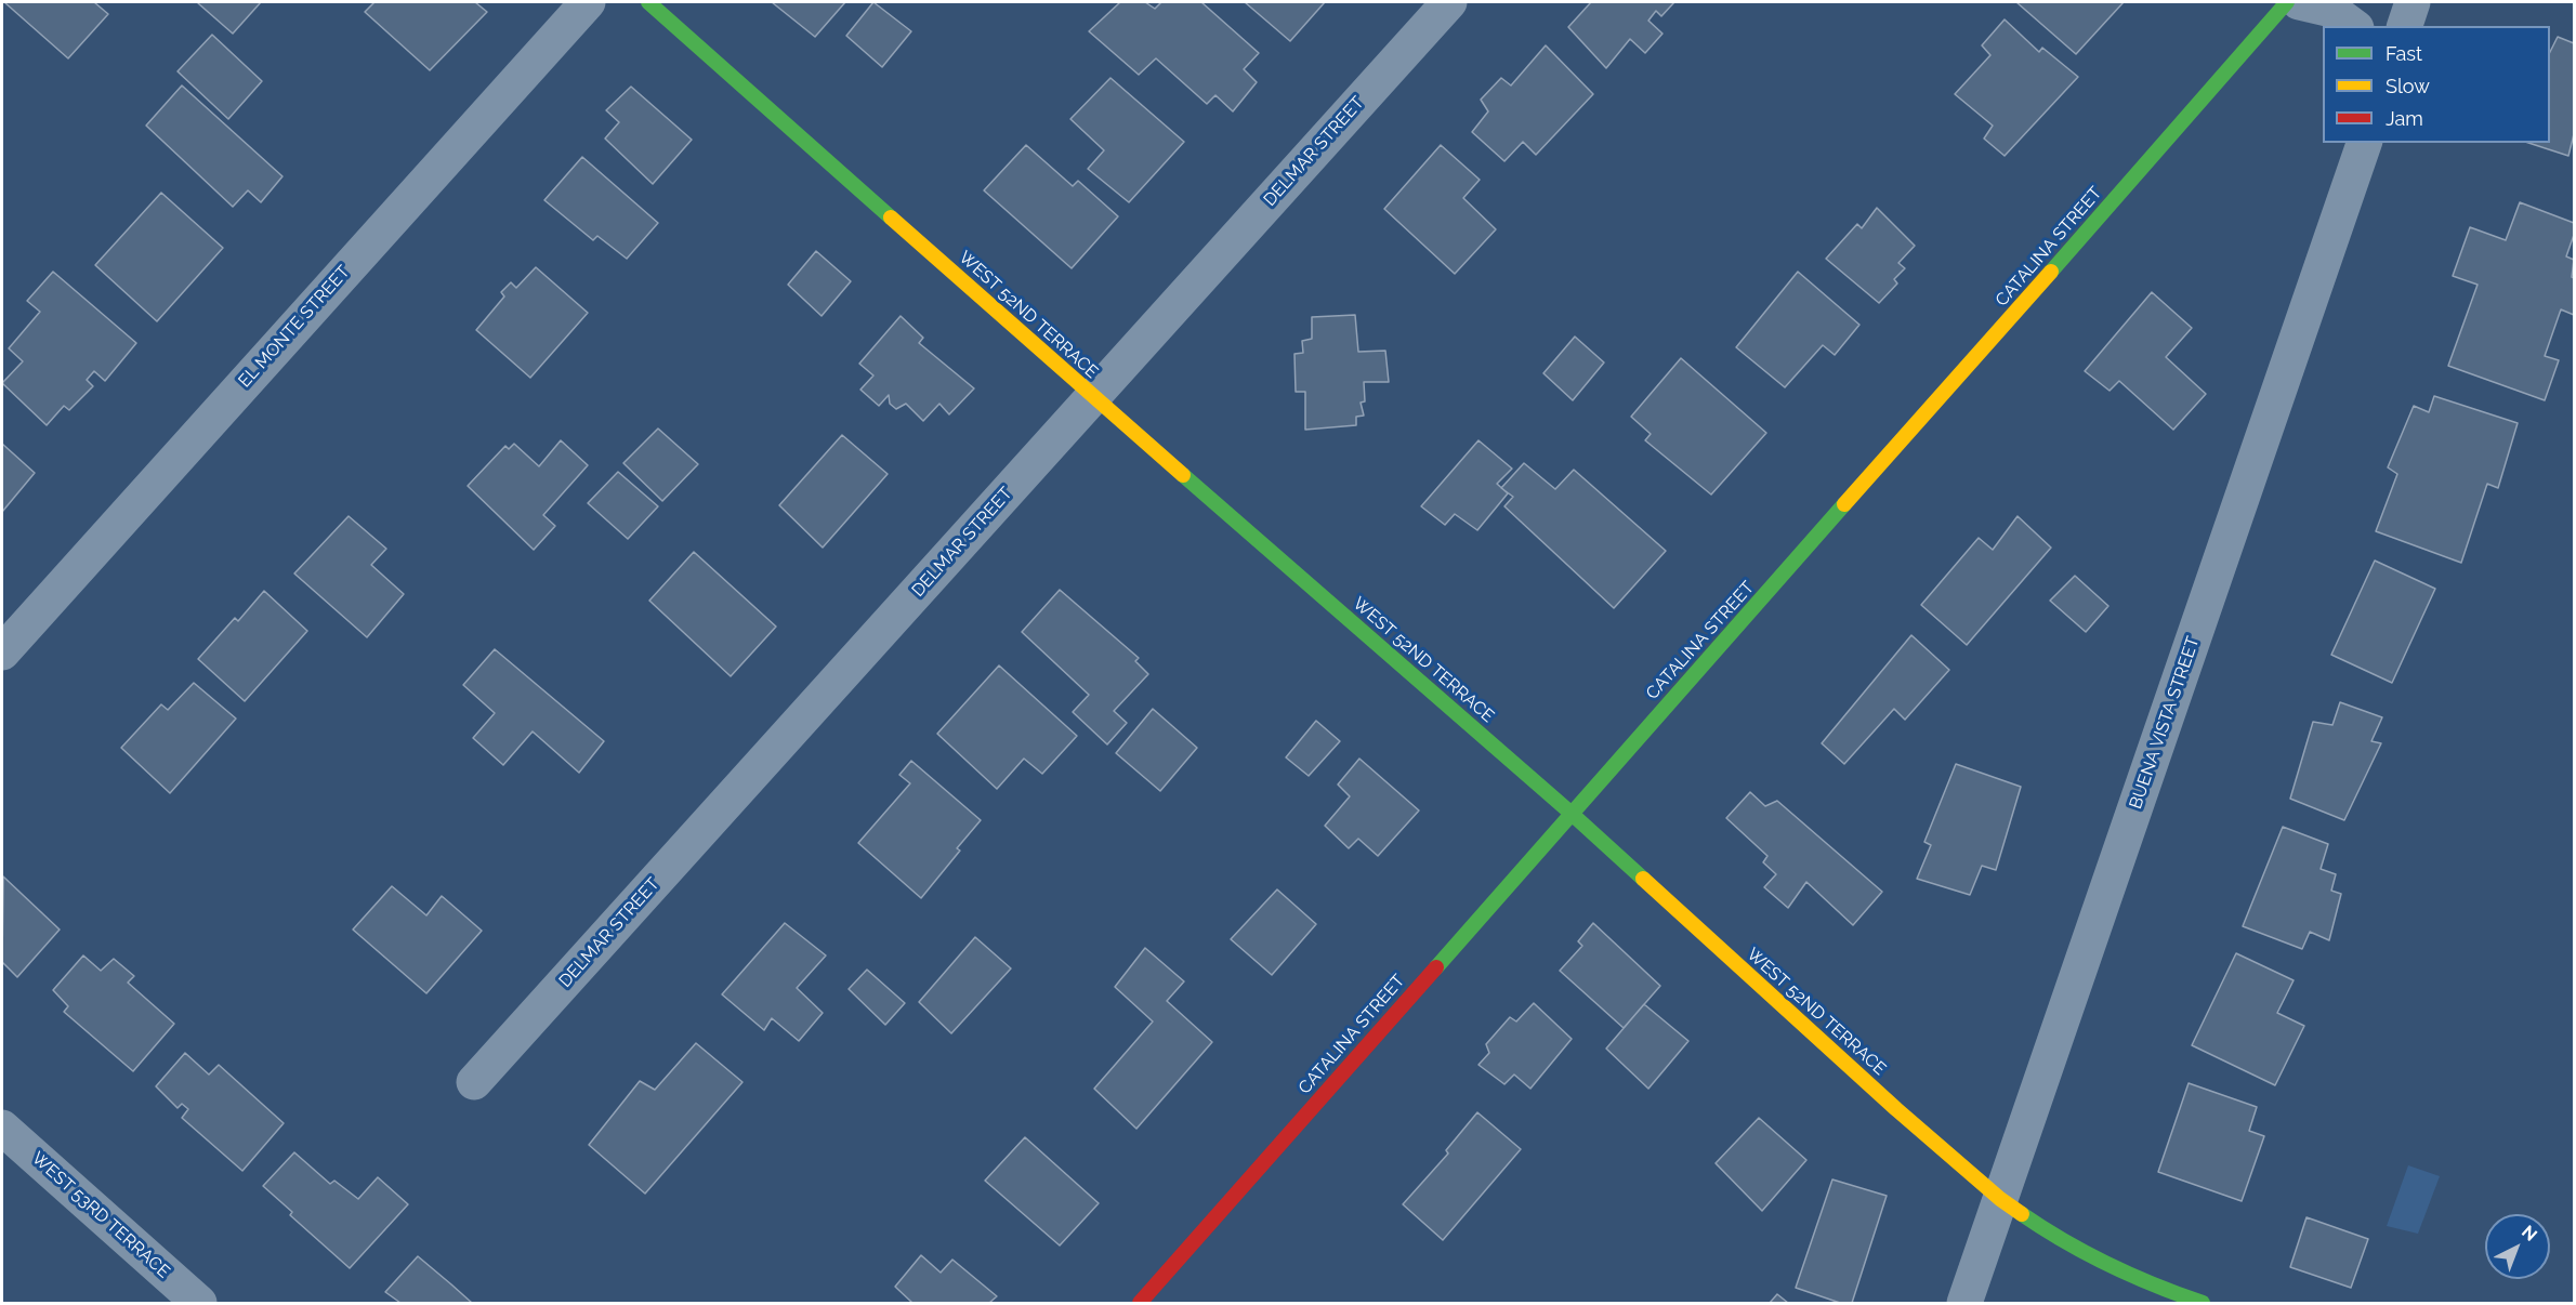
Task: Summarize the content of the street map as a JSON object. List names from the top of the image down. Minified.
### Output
{"streets":{"street":["DELMAR STREET","CATALINA STREET","WEST 52ND TERRACE","EL MONTE STREET","BUENA VISTA STREET","WEST 53RD TERRACE"]},"crossings":[["DELMAR STREET","WEST 52ND TERRACE"],["CATALINA STREET","WEST 52ND TERRACE"],["WEST 52ND TERRACE","BUENA VISTA STREET"]],"legend":["Fast","Slow","Jam"],"north":"top right"}
